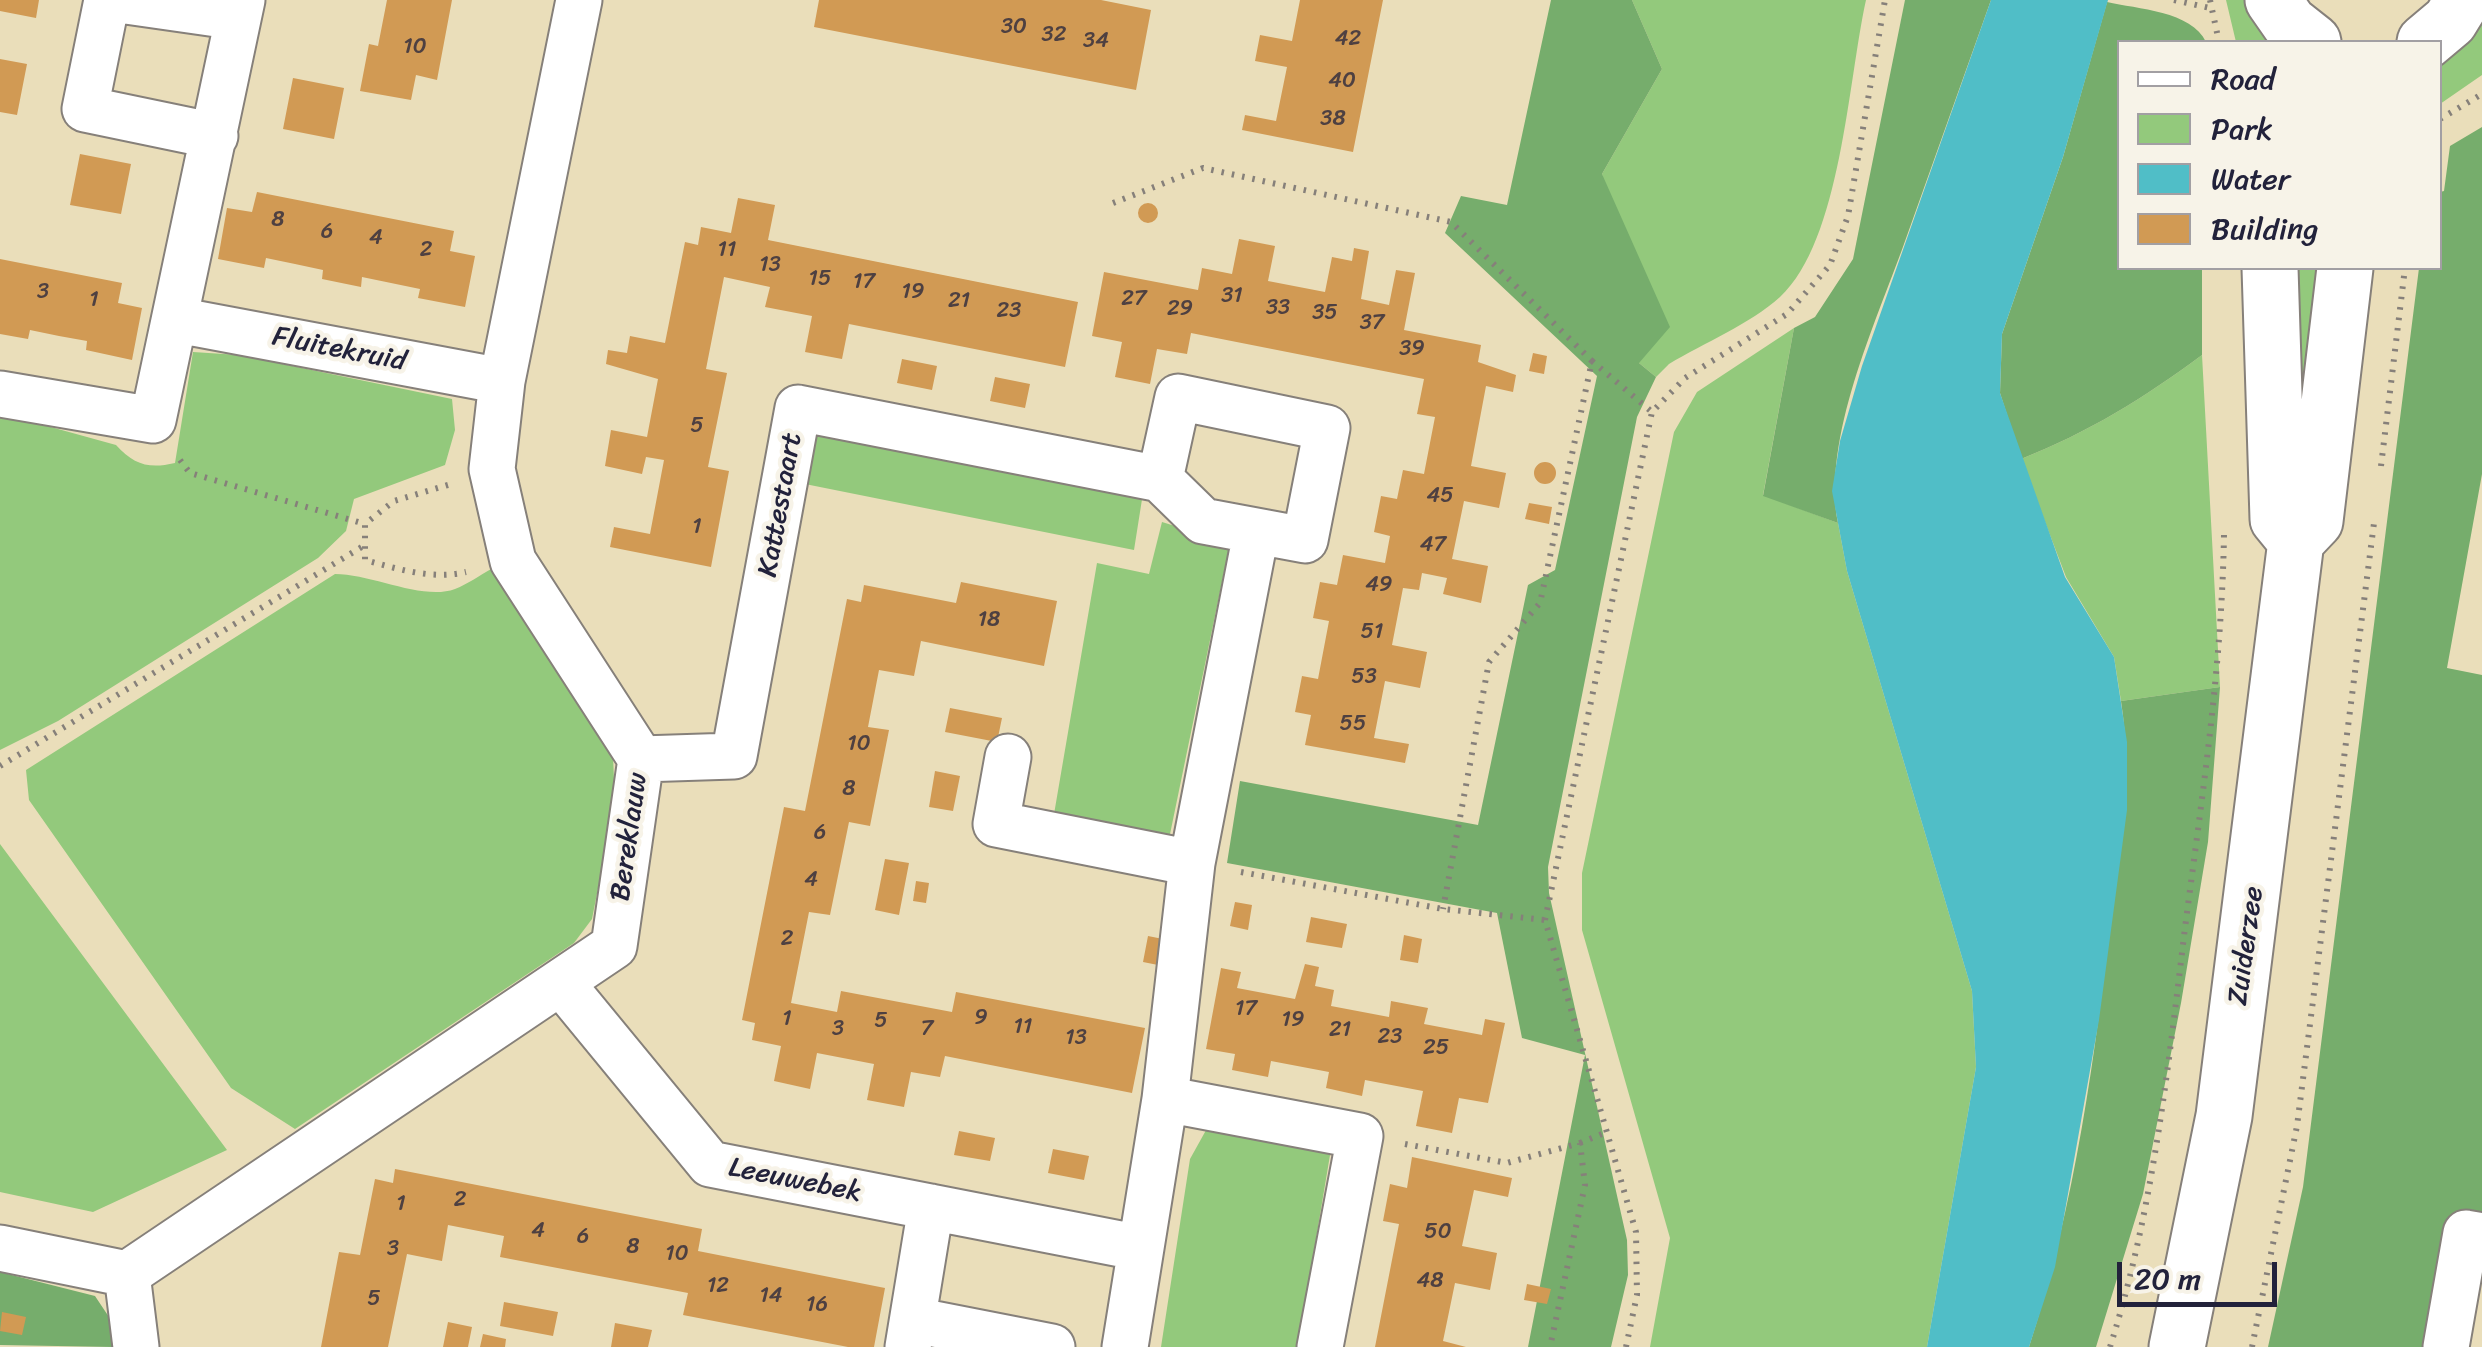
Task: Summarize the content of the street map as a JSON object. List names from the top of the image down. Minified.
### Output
{"streets":{"street":["Fluitekruid","Kattestaart","Bereklauw","Zuiderzee","Leeuwebek"]},"crossings":[["Fluitekruid","Bereklauw"],["Kattestaart","Bereklauw"],["Bereklauw","Leeuwebek"]],"house_numbers":["30","32","42","34","10","40","38","8","6","4","2","11","13","15","17","3","19","31","27","1","21","33","29","23","35","37","39","5","45","1","47","49","18","51","53","55","10","8","6","4","2","17","9","1","19","5","11","3","7","21","23","13","25","2","1","4","50","6","8","3","10","48","12","14","5","16"],"legend":["Road","Park","Water","Building"],"scale_bar":"20 m"}
